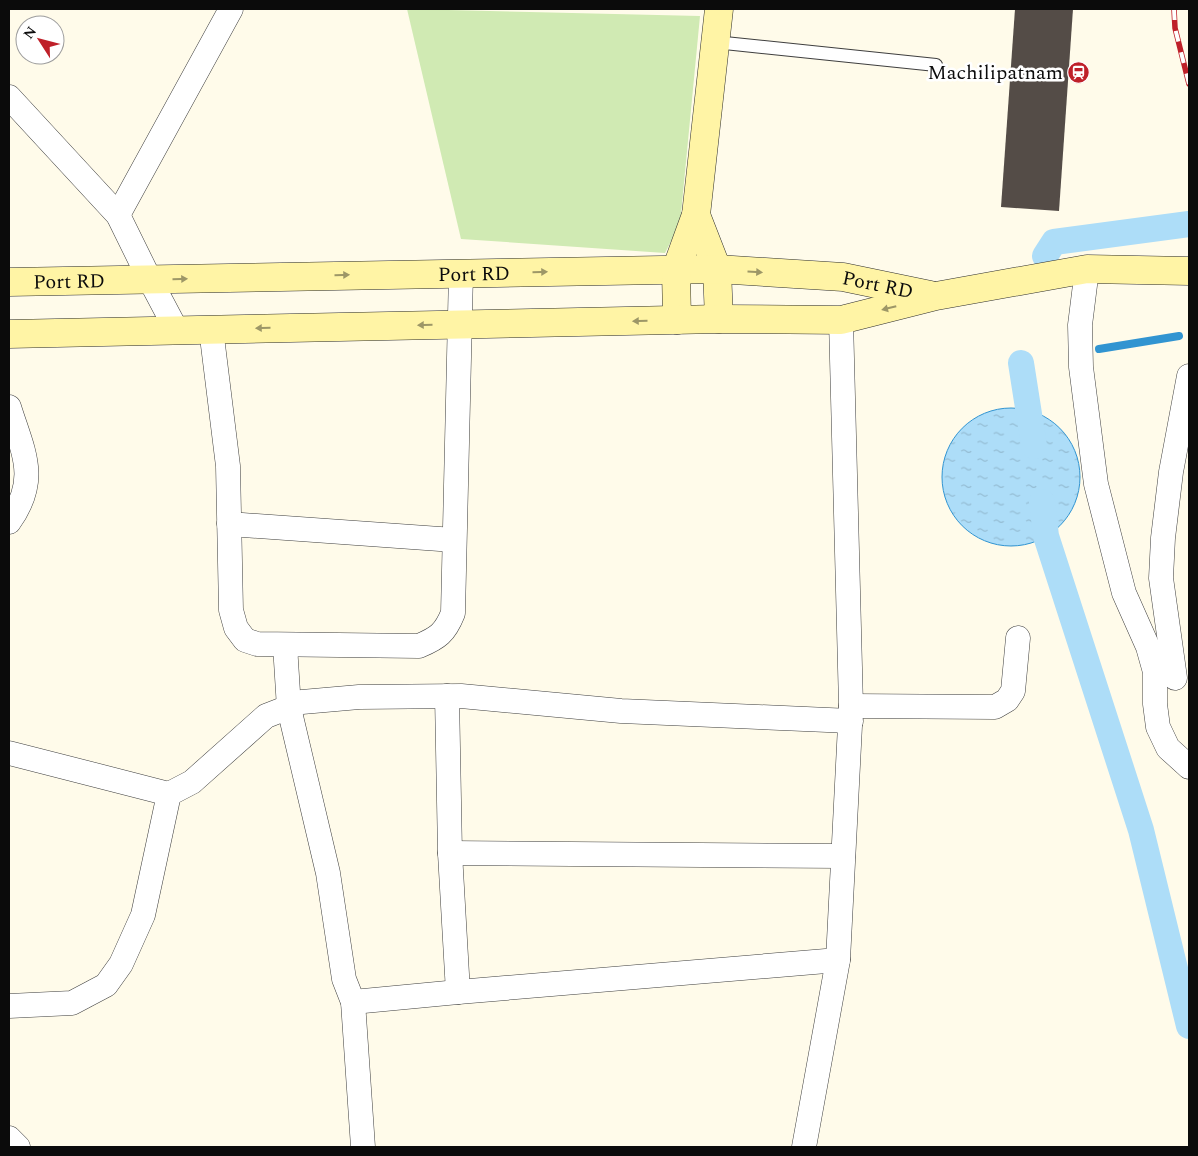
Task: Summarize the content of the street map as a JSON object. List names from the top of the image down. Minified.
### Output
{"streets":{"main road":["Port RD"]},"places":{"station":["Machilipatnam"]},"north":"top left"}
